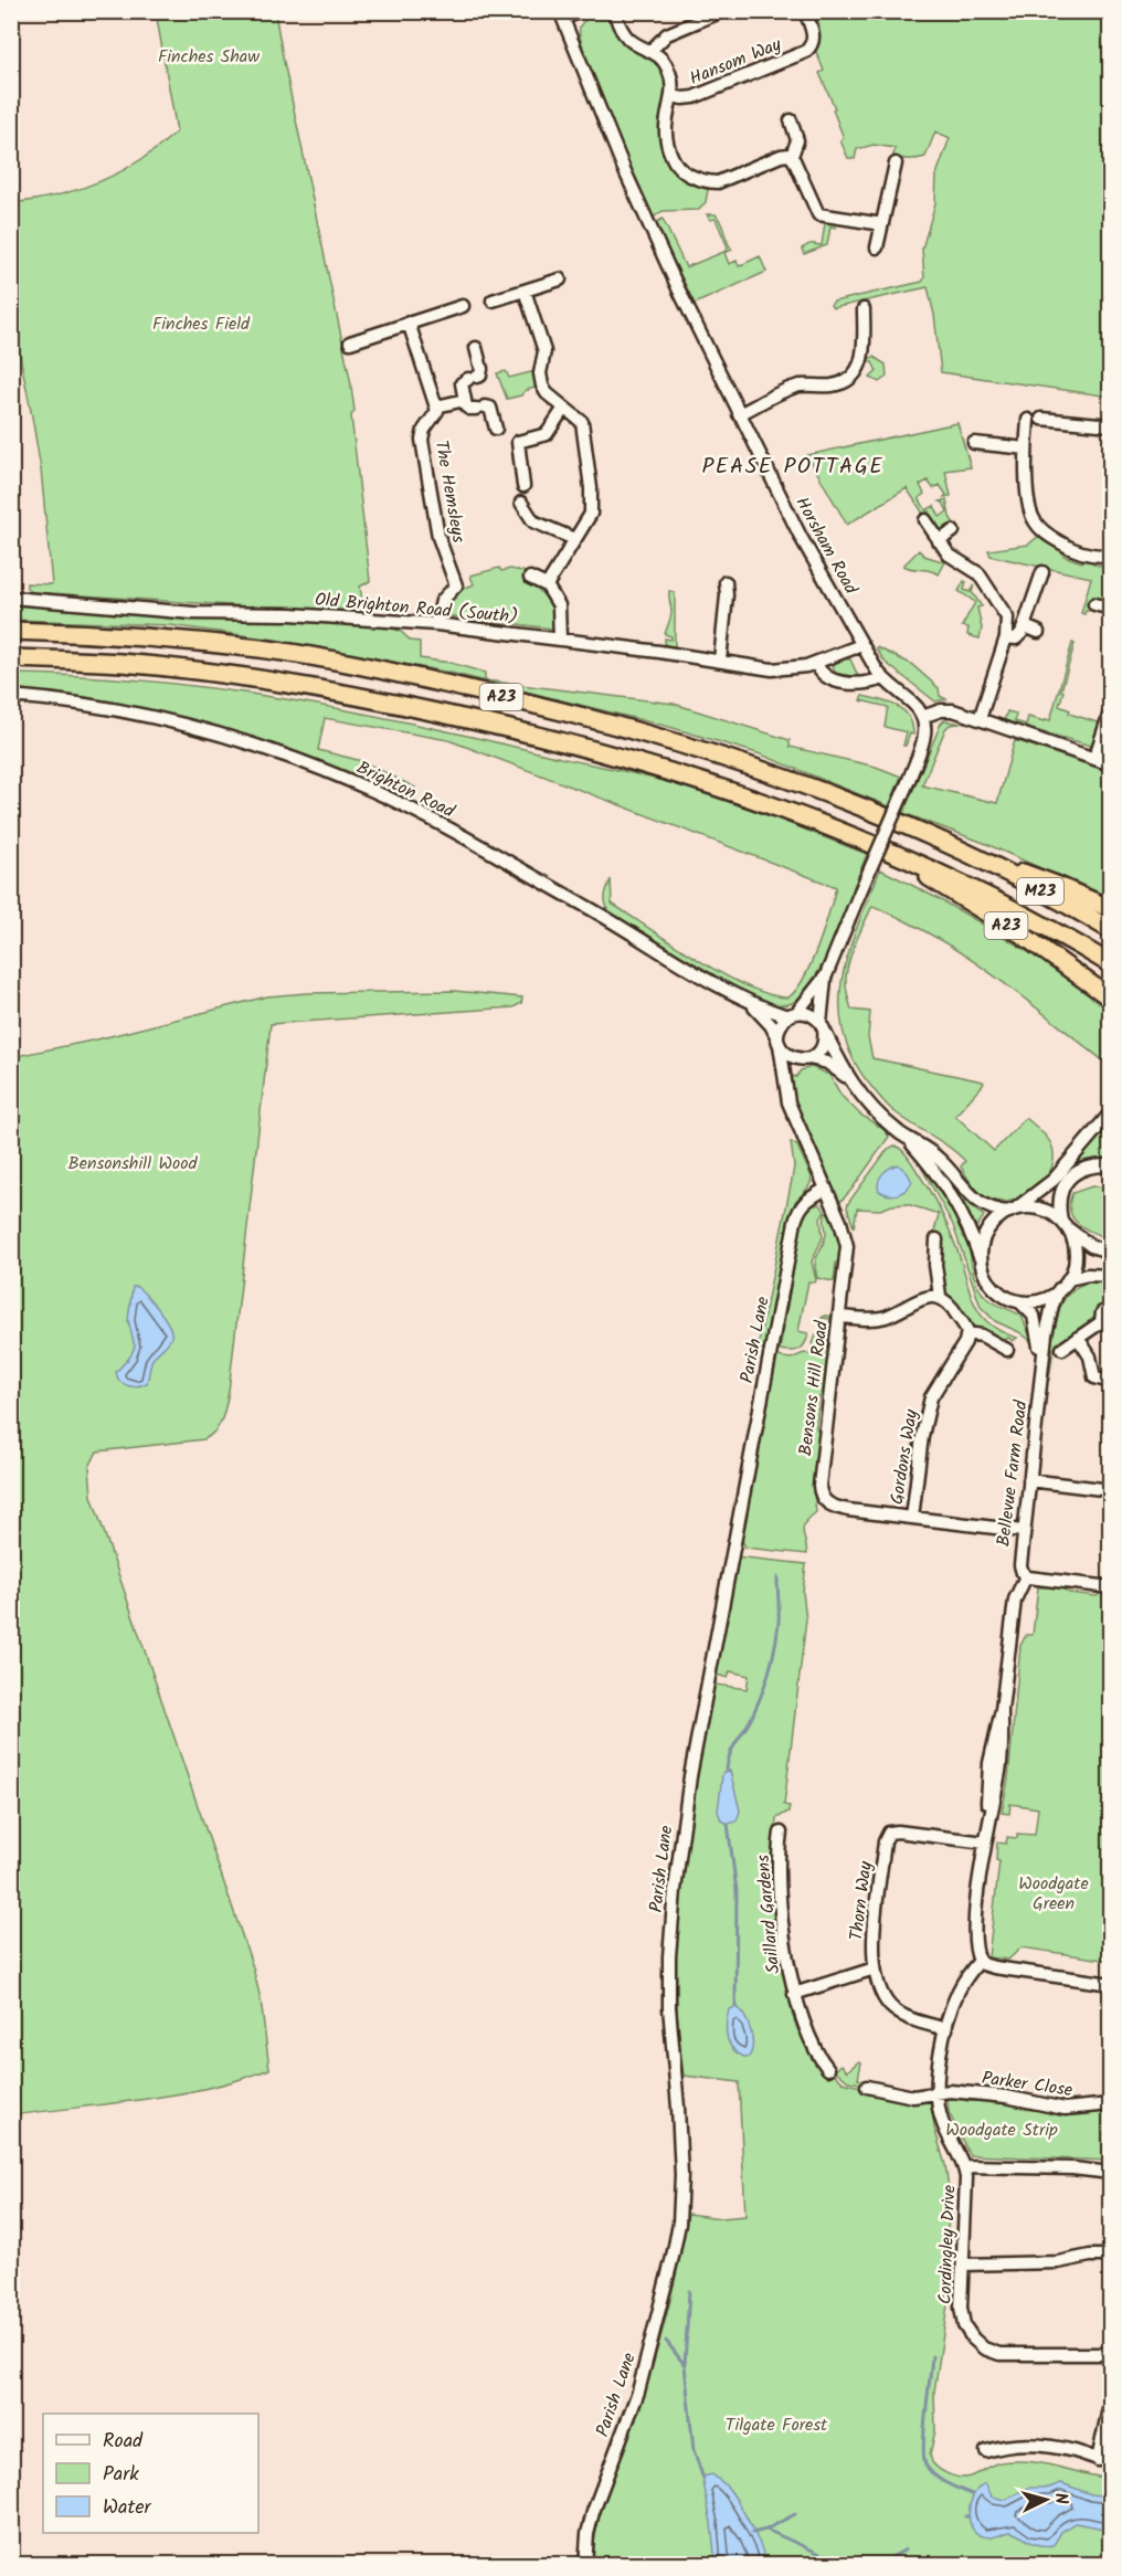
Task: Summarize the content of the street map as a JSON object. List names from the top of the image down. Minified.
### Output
{"streets":{"highway":["A23","M23"],"street":["Hansom Way","The Hemsleys","Horsham Road","Old Brighton Road (South)","Brighton Road","Parish Lane","Bensons Hill Road","Gordons Way","Bellevue Farm Road","Thorn Way","Saillard Gardens","Parker Close","Cordingley Drive"]},"crossings":[["The Hemsleys","Old Brighton Road (South)"],["Horsham Road","Old Brighton Road (South)"],["A23","M23"],["Brighton Road","Bensons Hill Road"],["Parish Lane","Bensons Hill Road"],["Bensons Hill Road","Gordons Way"],["Bensons Hill Road","Bellevue Farm Road"],["Thorn Way","Saillard Gardens"],["Thorn Way","Cordingley Drive"],["Parker Close","Cordingley Drive"]],"districts":["PEASE POTTAGE"],"parks":["Finches Shaw","Finches Field","Bensonshill Wood","Woodgate Green","Woodgate Strip","Tilgate Forest"],"legend":["Road","Park","Water"],"north":"right"}
